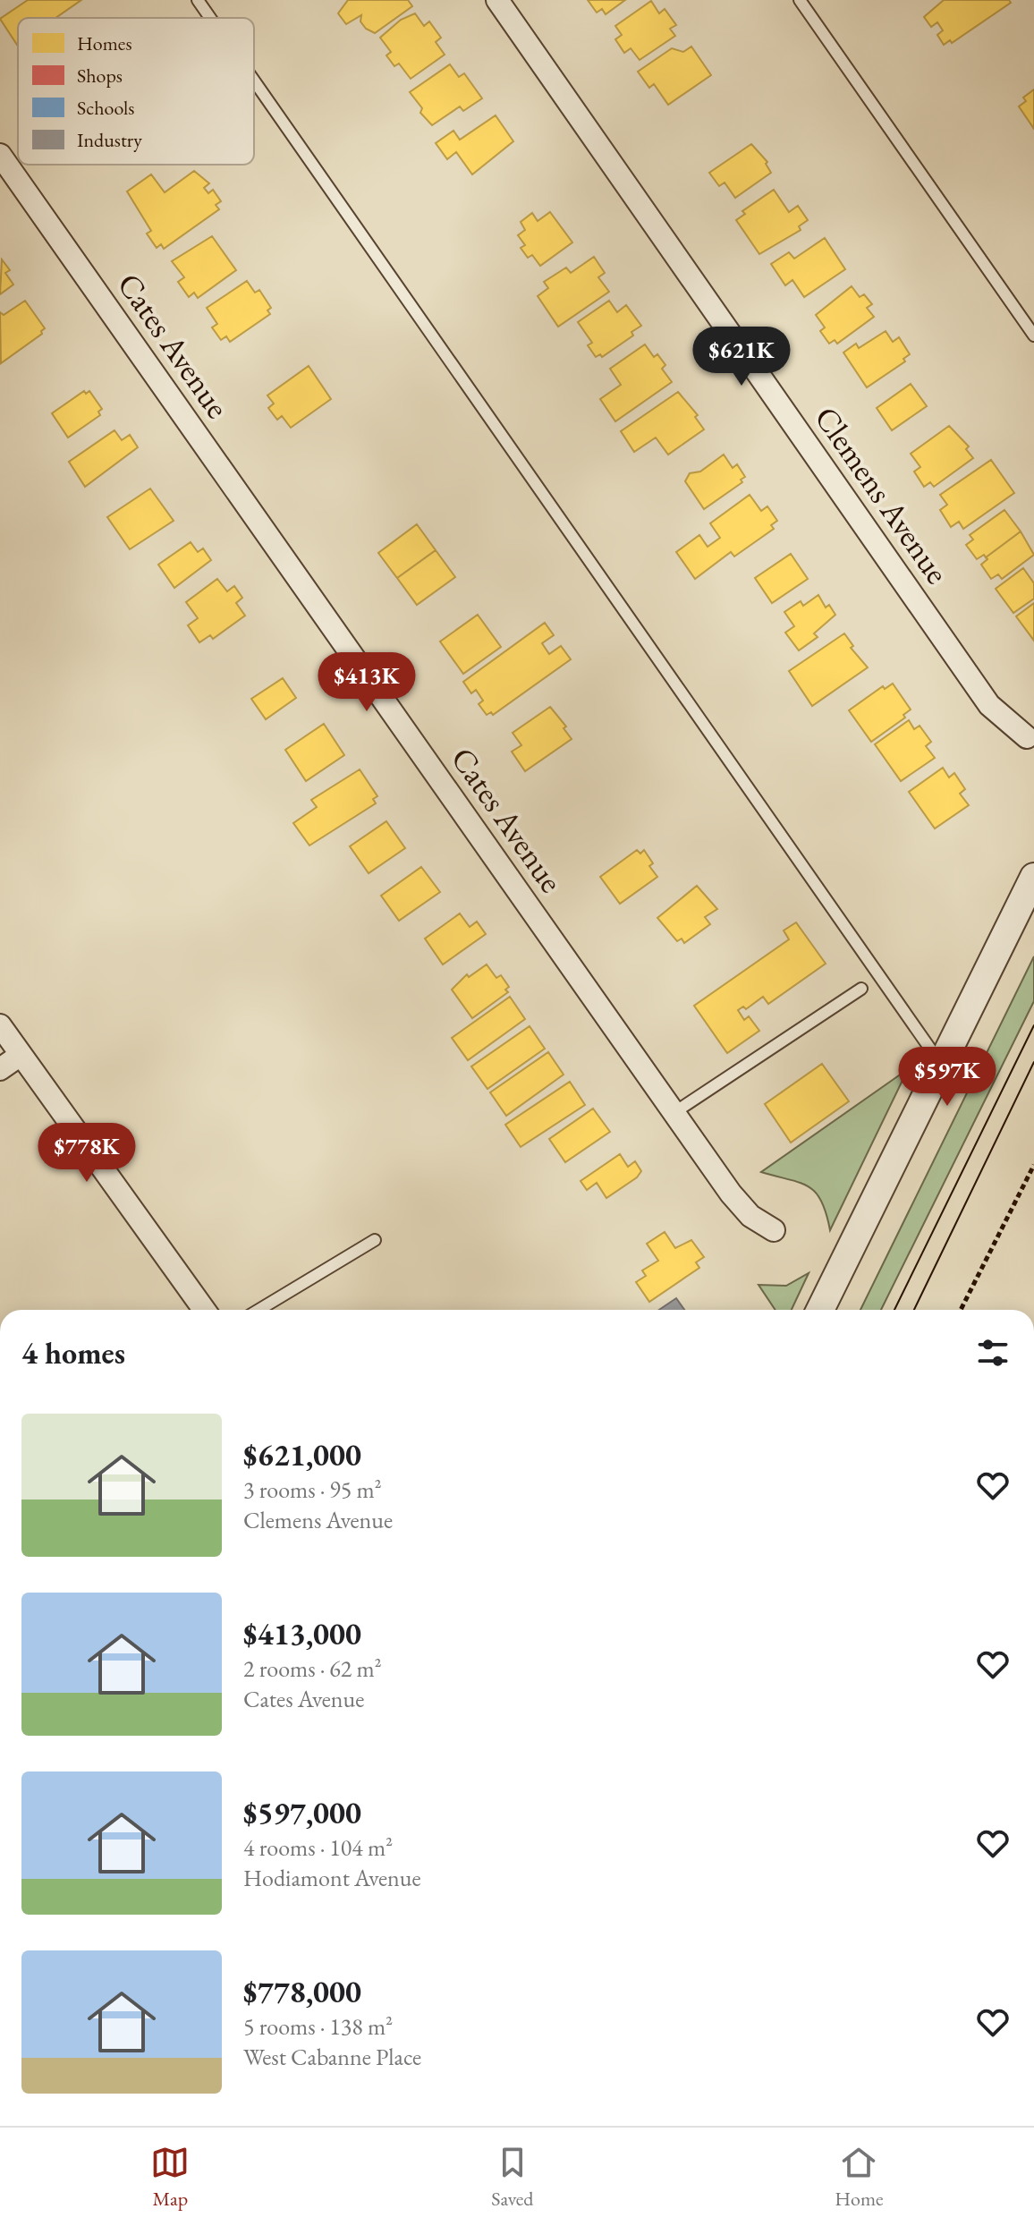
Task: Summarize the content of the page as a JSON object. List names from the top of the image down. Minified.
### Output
{"streets":{"street":["Cates Avenue","Clemens Avenue"]},"legend":["Homes","Shops","Schools","Industry"],"page":{"price":["$621K","$413K","$597K","$778K"],"heading":"4 homes","list":[{"name":"$621,000","note":"3 rooms · 95 m² · Clemens Avenue"},{"name":"$413,000","note":"2 rooms · 62 m² · Cates Avenue"},{"name":"$597,000","note":"4 rooms · 104 m² · Hodiamont Avenue"},{"name":"$778,000","note":"5 rooms · 138 m² · West Cabanne Place"}],"tabs":["Map","Saved","Home"]}}
